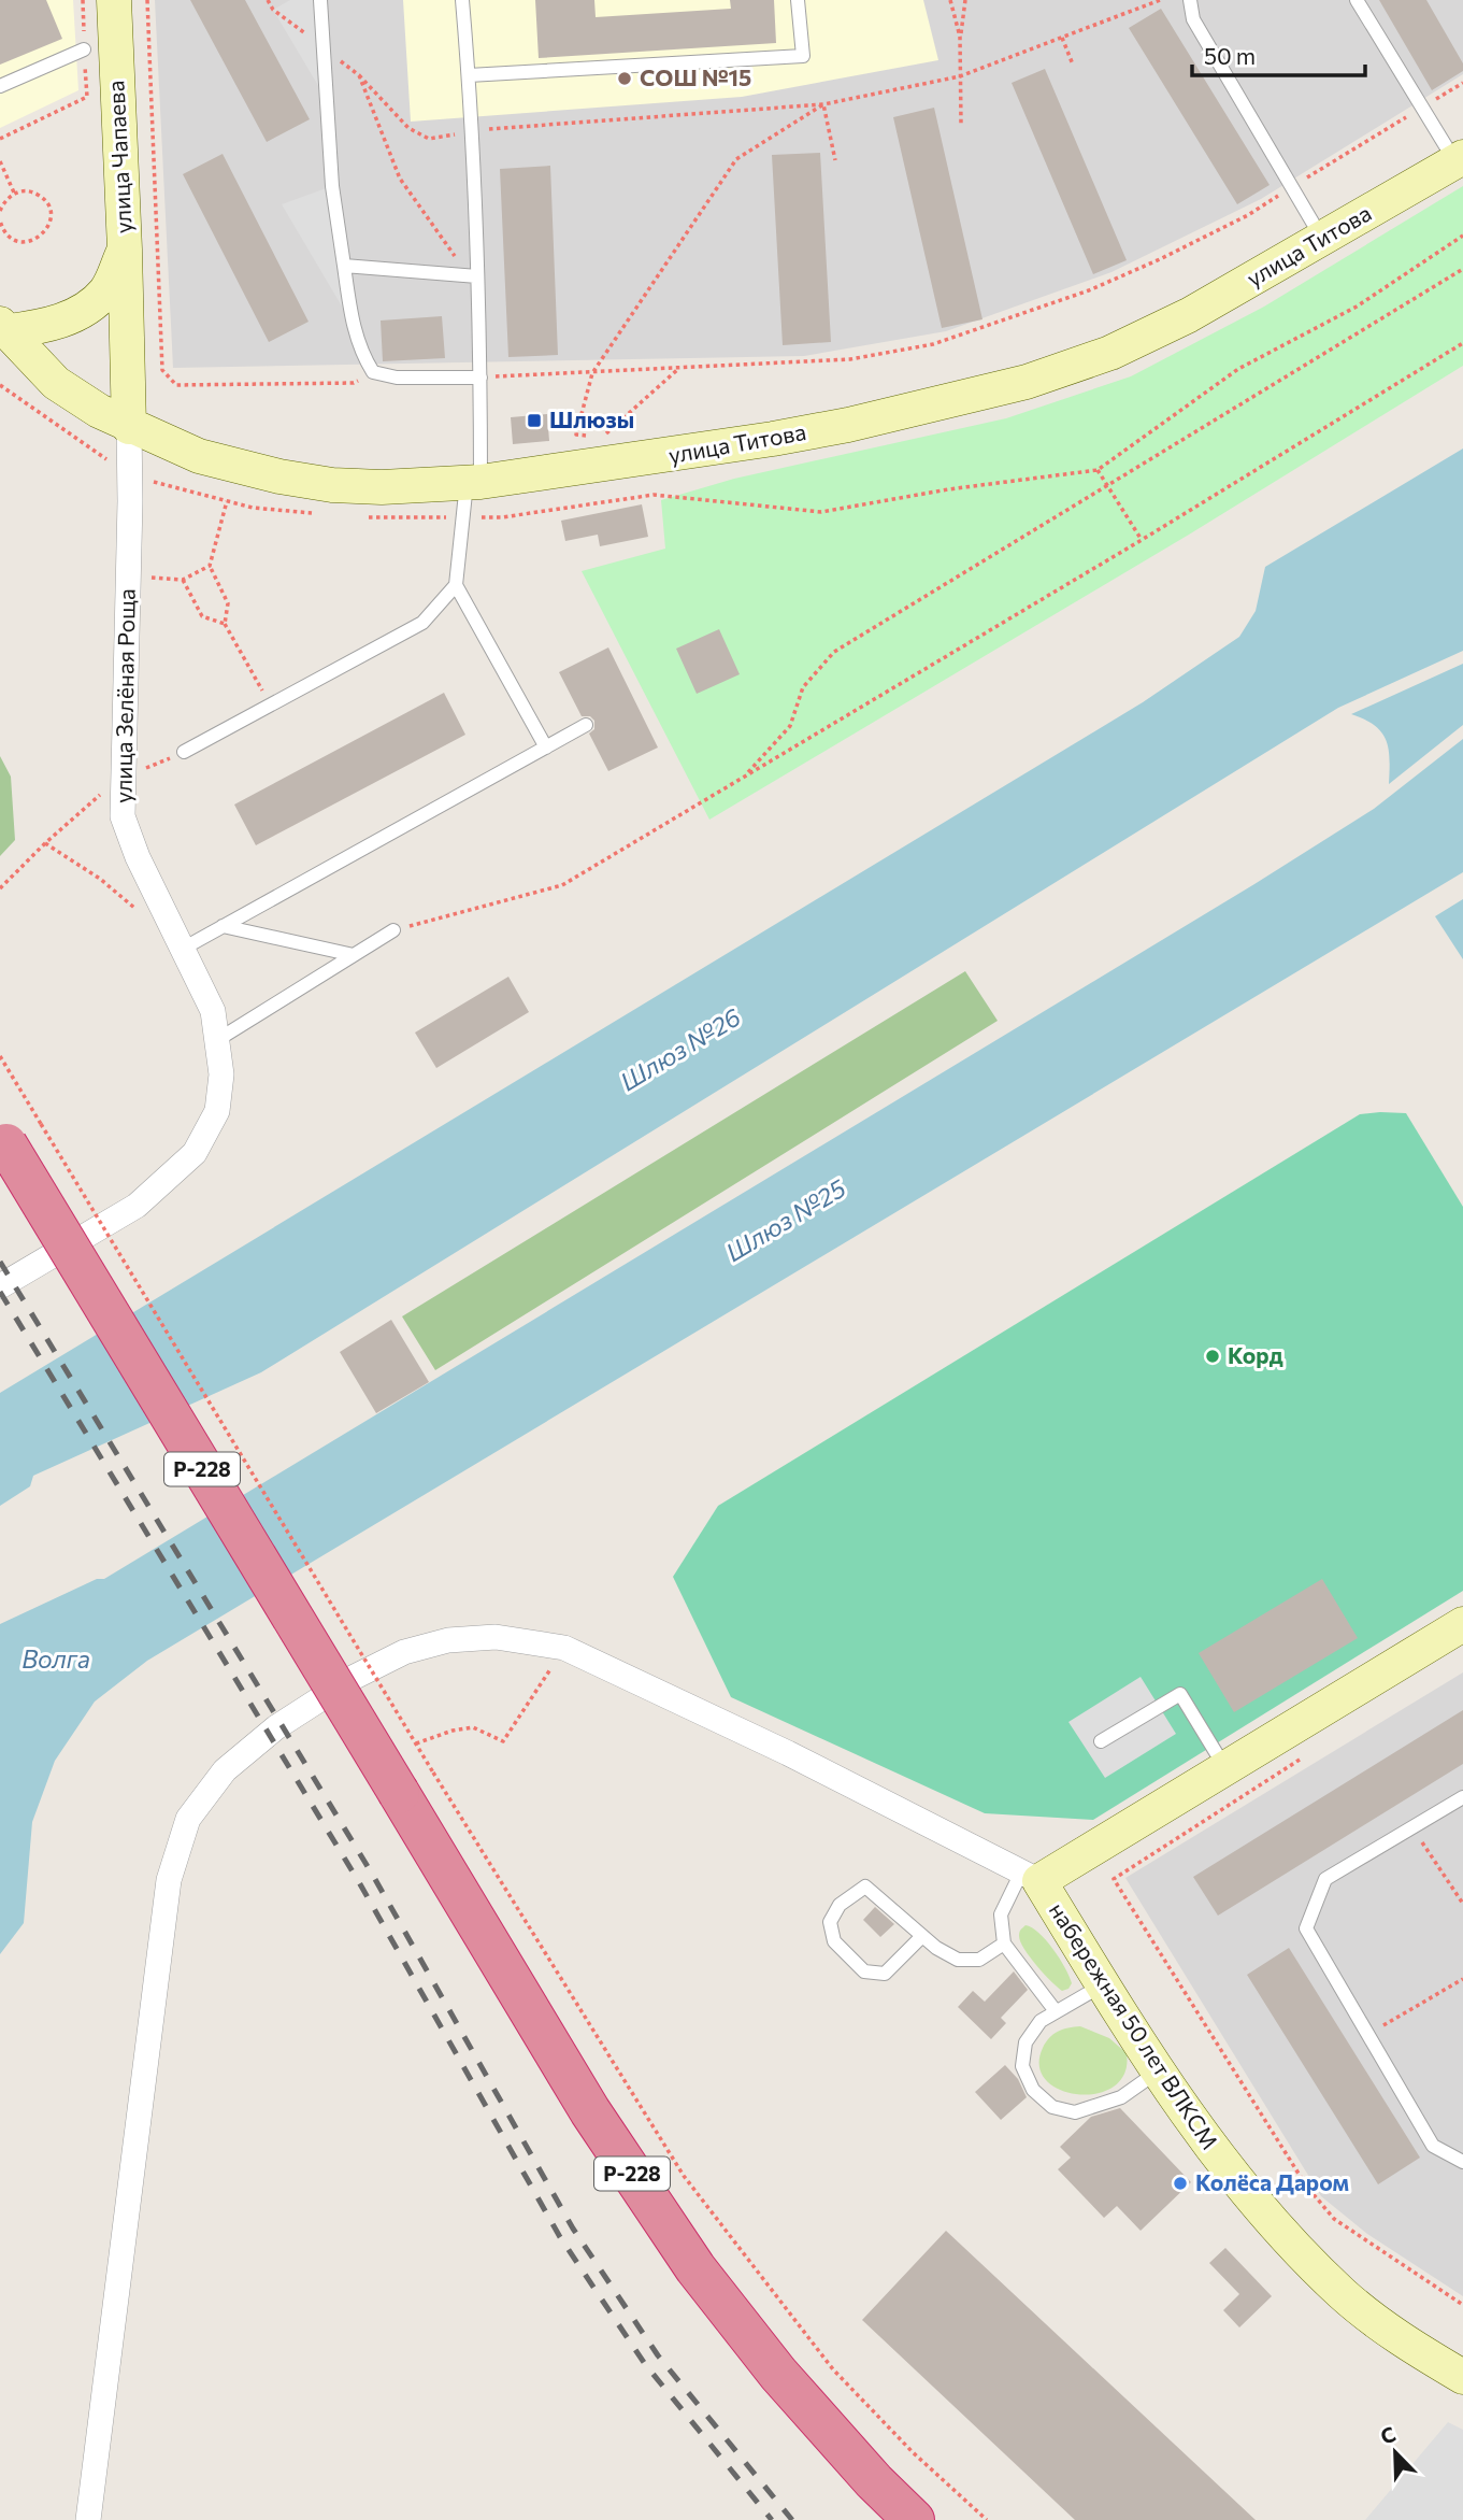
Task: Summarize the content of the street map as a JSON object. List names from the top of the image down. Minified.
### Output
{"streets":{"highway":["Р-228"],"street":["улица Чапаева","улица Титова","улица Зелёная Роща","набережная 50 лет ВЛКСМ"]},"crossings":[["улица Чапаева","улица Титова"],["улица Титова","улица Зелёная Роща"]],"water":["Шлюз №26","Шлюз №25","Волга"],"places":{"other":["СОШ №15","Корд","Колёса Даром"],"transit":["Шлюзы"]},"scale_bar":"50 m","north":"top left"}
